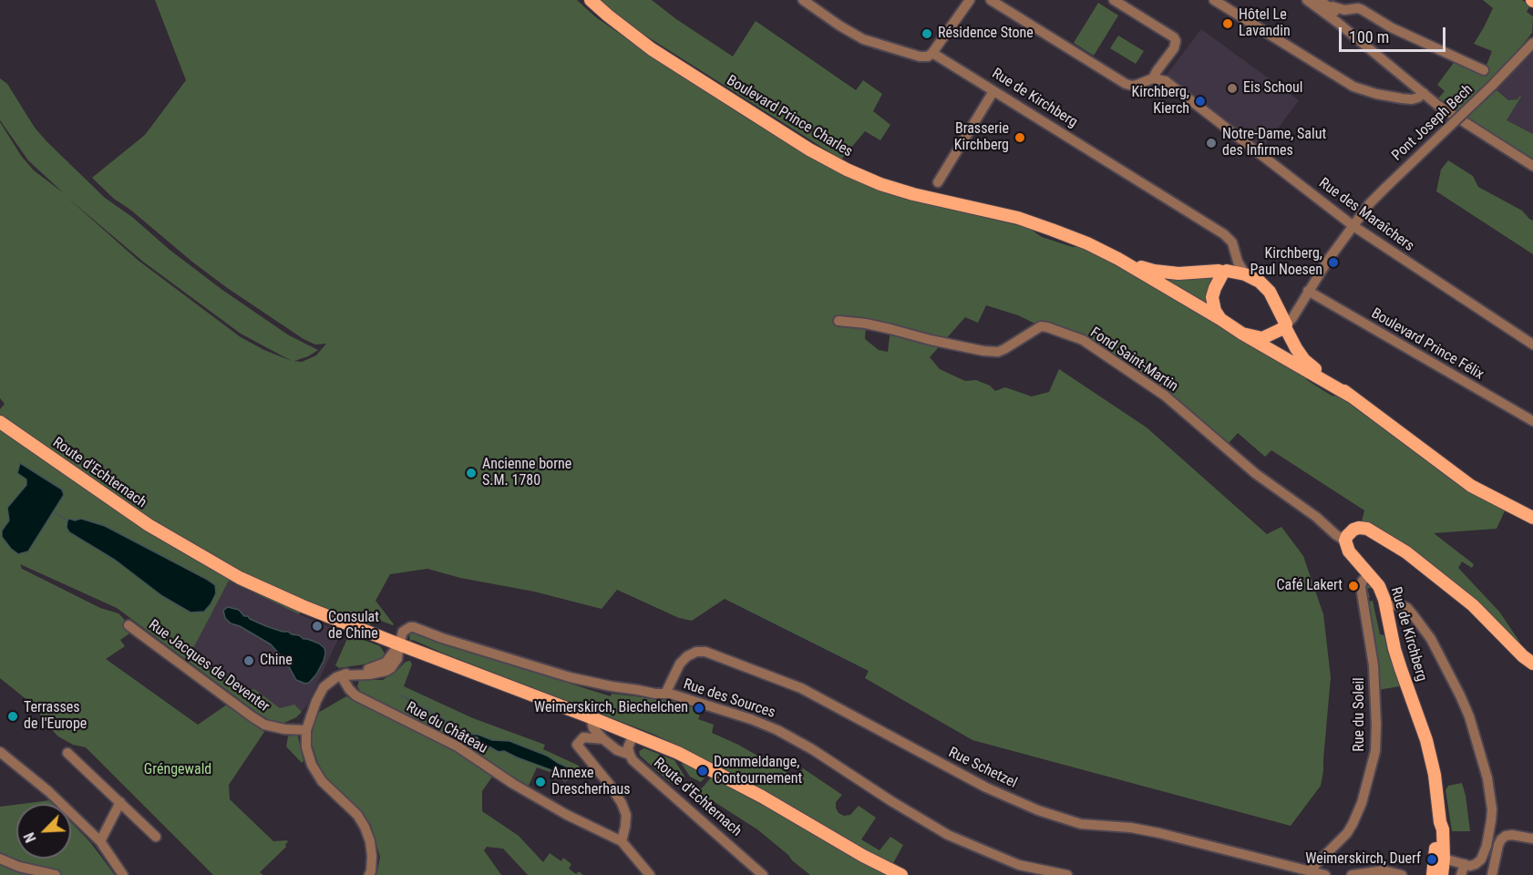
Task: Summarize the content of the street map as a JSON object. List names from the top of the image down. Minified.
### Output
{"streets":{"main road":["Rue de Kirchberg","Boulevard Prince Charles","Route d'Echternach"],"street":["Pont Joseph Bech","Rue des Maraîchers","Boulevard Prince Félix","Fond Saint-Martin","Rue Jacques de Deventer","Rue des Sources","Rue du Soleil","Rue du Château","Rue Schetzel"]},"crossings":[["Rue de Kirchberg","Boulevard Prince Charles"],["Rue de Kirchberg","Pont Joseph Bech"],["Rue de Kirchberg","Fond Saint-Martin"],["Rue de Kirchberg","Rue du Soleil"],["Boulevard Prince Charles","Pont Joseph Bech"],["Pont Joseph Bech","Rue des Maraîchers"],["Pont Joseph Bech","Boulevard Prince Félix"],["Route d'Echternach","Rue des Sources"],["Rue des Sources","Rue Schetzel"],["Rue du Soleil","Rue Schetzel"]],"parks":["Gréngewald"],"places":["Hôtel Le Lavandin","Résidence Stone","Eis Schoul","Kirchberg, Kierch","Brasserie Kirchberg","Notre-Dame, Salut des Infirmes","Kirchberg, Paul Noesen","Ancienne borne S.M. 1780","Café Lakert","Consulat de Chine","Chine","Weimerskirch, Biechelchen","Terrasses de l'Europe","Dommeldange, Contournement","Annexe Drescherhaus","Weimerskirch, Duerf"],"scale_bar":"100 m","north":"bottom left"}
